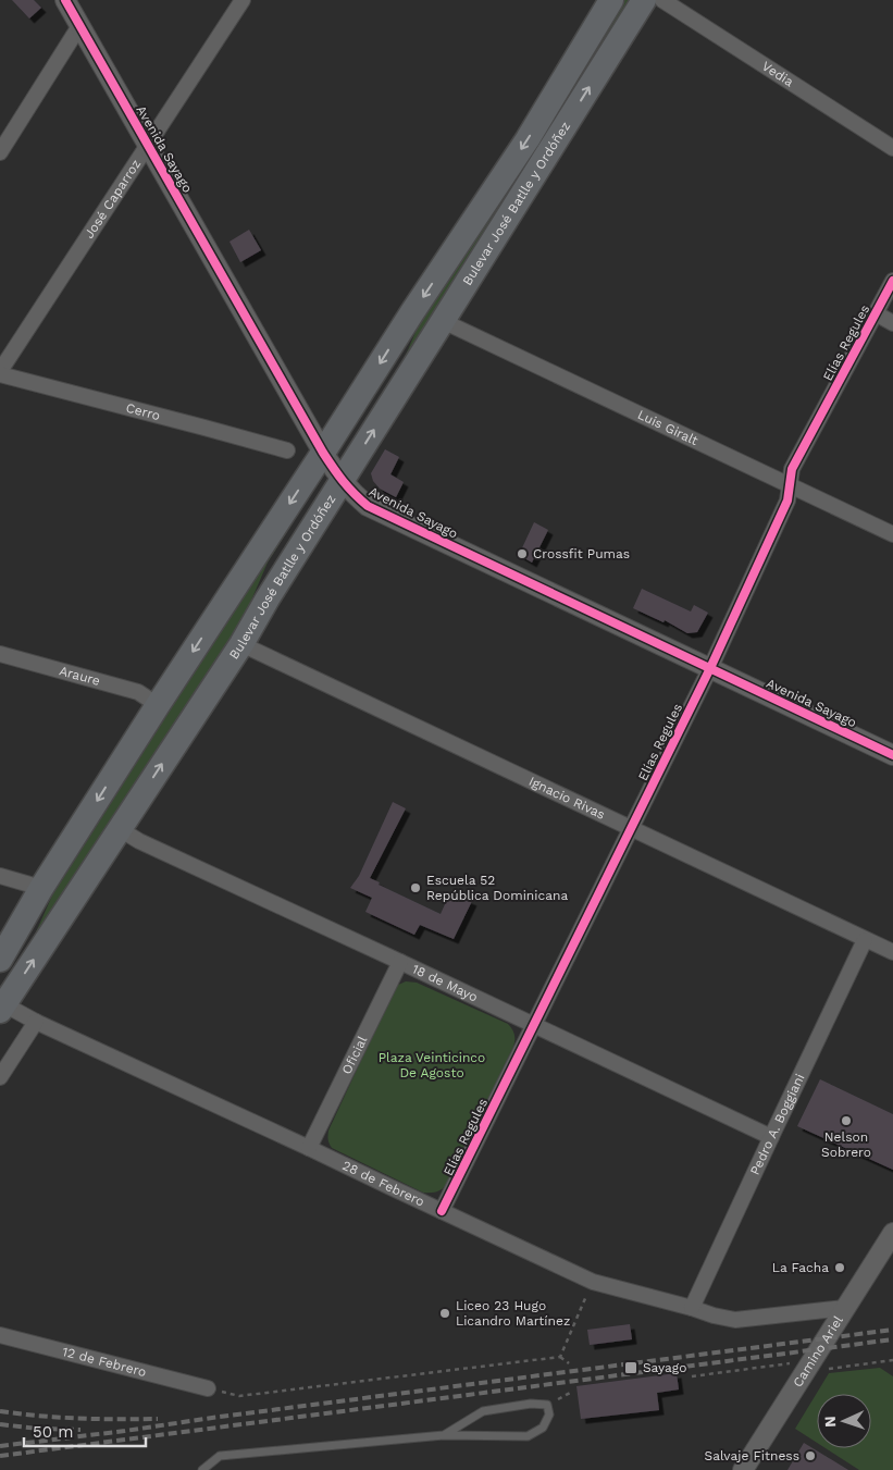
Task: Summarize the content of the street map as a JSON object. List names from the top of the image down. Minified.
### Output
{"streets":{"main road":["Bulevar José Batlle y Ordóñez"],"street":["Vedia","Avenida Sayago","José Caparroz","Elías Regules","Cerro","Luis Giralt","Araure","Ignacio Rivas","18 de Mayo","Oficial","Pedro A. Boggiani","28 de Febrero","Camino Ariel","12 de Febrero"]},"crossings":[["Avenida Sayago","José Caparroz"],["Avenida Sayago","Bulevar José Batlle y Ordóñez"],["Avenida Sayago","Elías Regules"],["José Caparroz","Cerro"],["Bulevar José Batlle y Ordóñez","Luis Giralt"],["Bulevar José Batlle y Ordóñez","Araure"],["Bulevar José Batlle y Ordóñez","Ignacio Rivas"],["Bulevar José Batlle y Ordóñez","18 de Mayo"],["Bulevar José Batlle y Ordóñez","28 de Febrero"],["Elías Regules","Luis Giralt"],["Elías Regules","Ignacio Rivas"],["Elías Regules","18 de Mayo"],["Elías Regules","28 de Febrero"],["Ignacio Rivas","Pedro A. Boggiani"],["18 de Mayo","Oficial"],["18 de Mayo","Pedro A. Boggiani"],["Oficial","28 de Febrero"],["Pedro A. Boggiani","28 de Febrero"],["28 de Febrero","Camino Ariel"]],"parks":["Plaza Veinticinco De Agosto"],"places":{"other":["Crossfit Pumas","Escuela 52 República Dominicana","Nelson Sobrero","La Facha","Liceo 23 Hugo Licandro Martínez","Salvaje Fitness"],"transit":["Sayago"]},"scale_bar":"50 m","north":"left"}
